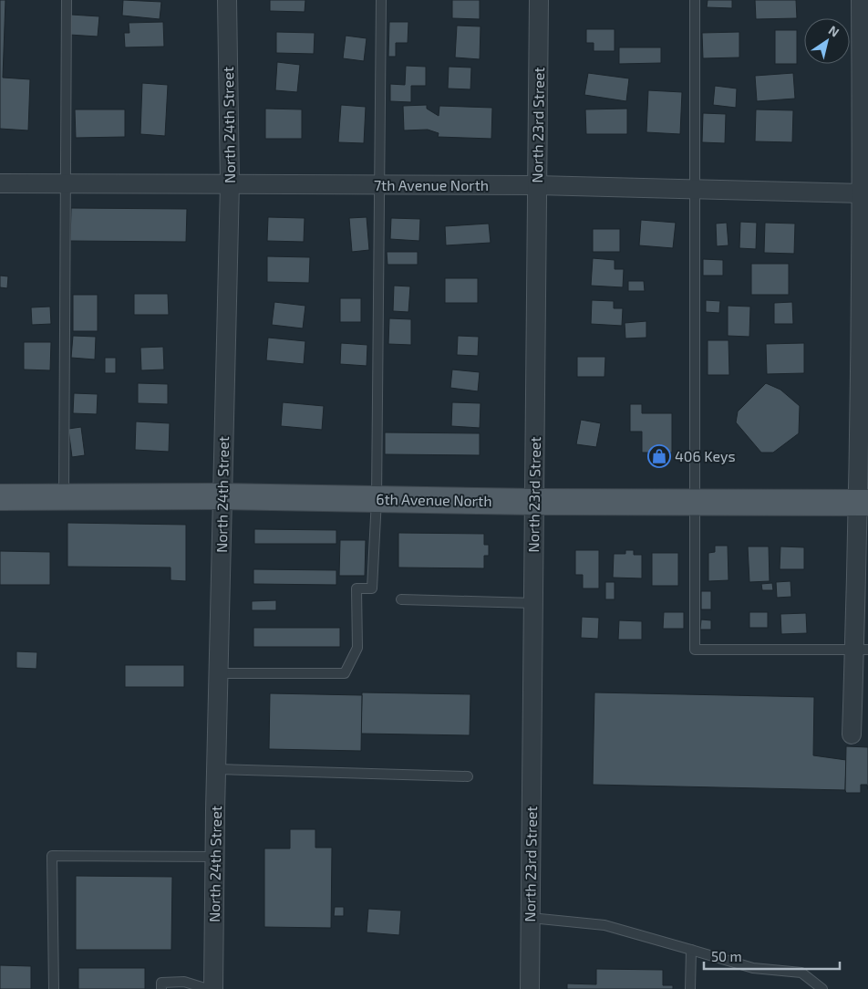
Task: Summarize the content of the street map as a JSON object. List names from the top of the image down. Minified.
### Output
{"streets":{"main road":["6th Avenue North"],"street":["North 24th Street","North 23rd Street","7th Avenue North"]},"crossings":[["North 24th Street","7th Avenue North"],["North 24th Street","6th Avenue North"],["North 23rd Street","7th Avenue North"],["North 23rd Street","6th Avenue North"]],"places":{"shop":["406 Keys"]},"scale_bar":"50 m","north":"top right"}
